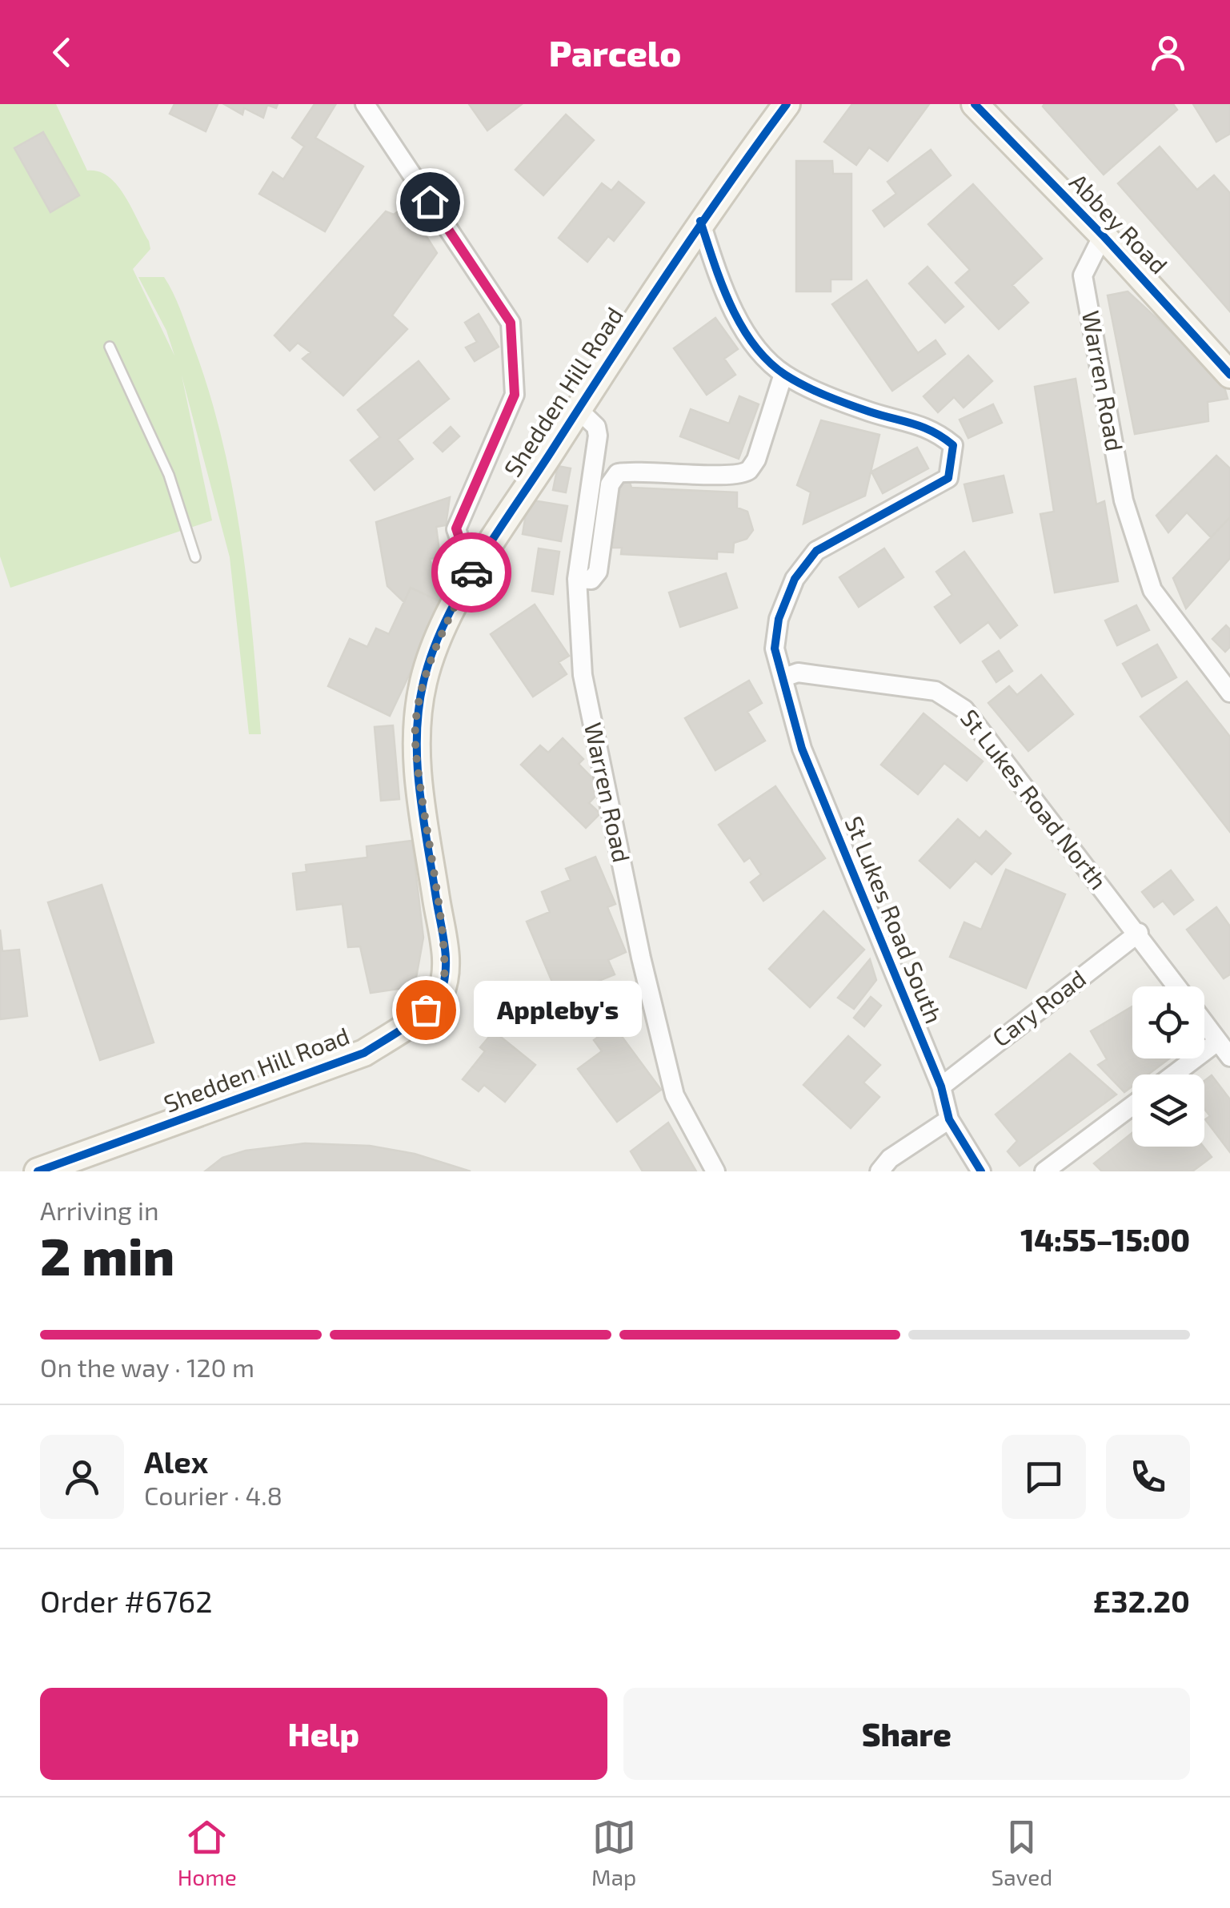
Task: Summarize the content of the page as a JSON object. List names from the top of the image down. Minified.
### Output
{"streets":{"street":["Abbey Road","Warren Road","Shedden Hill Road","St Lukes Road North","St Lukes Road South","Cary Road"]},"crossings":[["Abbey Road","Warren Road"],["Warren Road","Shedden Hill Road"],["St Lukes Road North","St Lukes Road South"],["St Lukes Road North","Cary Road"],["St Lukes Road South","Cary Road"]],"places":["Appleby's"],"page":{"header":"Parcelo","bubble":"Appleby's","heading":["2 min","Arriving in","14:55–15:00"],"panel":["Alex","Courier · 4.8","Order #6762","£32.20"],"bar":"On the way · 120 m","buttons":["Help","Share"],"tabs":["Home","Map","Saved"]}}
